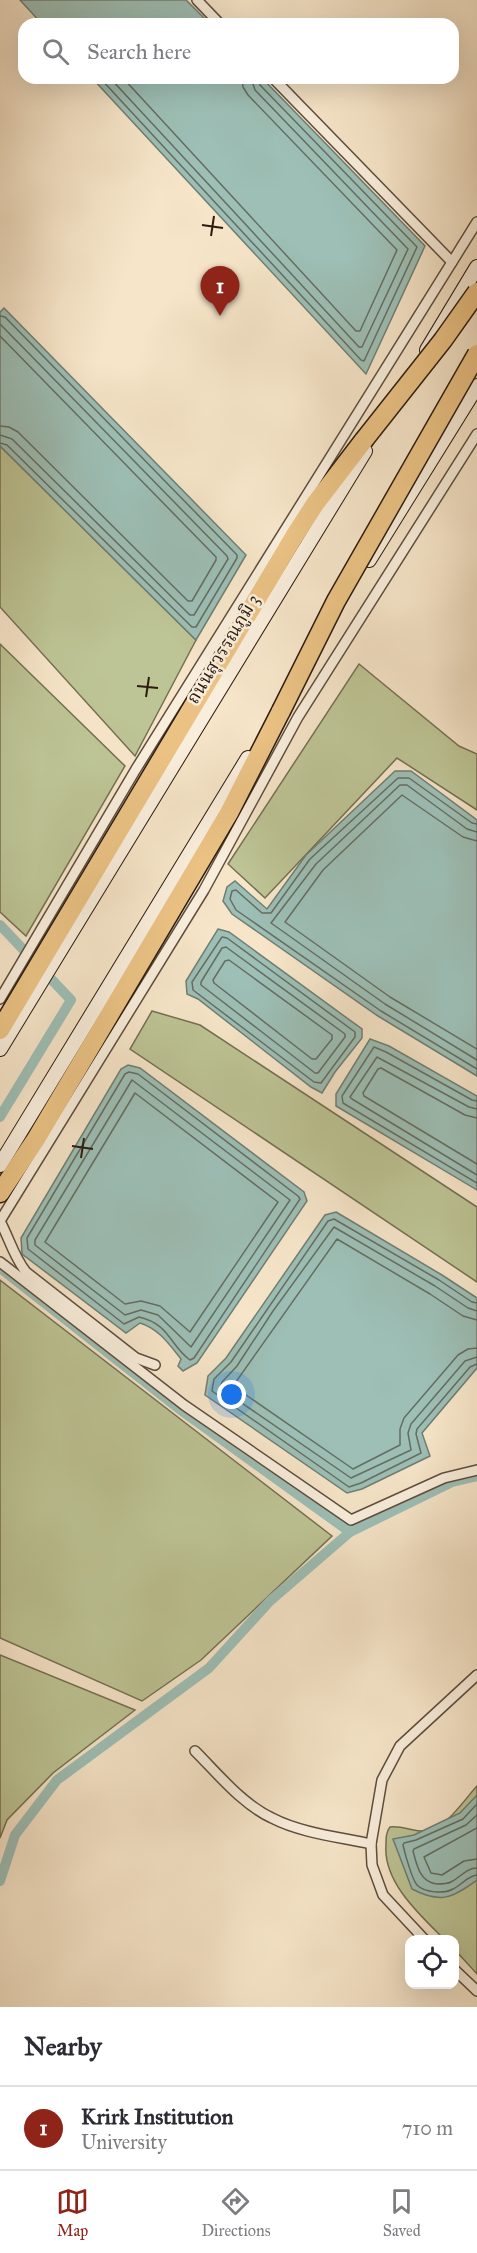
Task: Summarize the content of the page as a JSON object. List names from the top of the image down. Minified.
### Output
{"streets":{"main road":["ถนนสุวรรณภูมิ 3"]},"page":{"search":"Search here","pins":"1","heading":"Nearby","list":[{"mark":"1","name":"Krirk Institution","note":"University","value":"710 m"}],"nav":["Map","Directions","Saved"]}}
